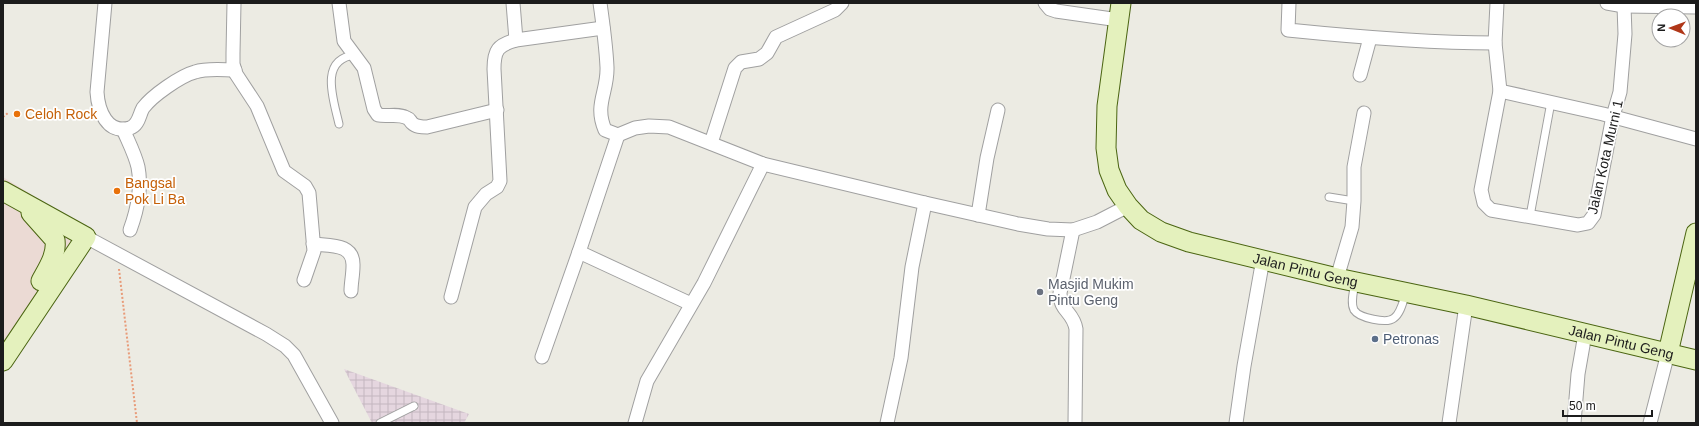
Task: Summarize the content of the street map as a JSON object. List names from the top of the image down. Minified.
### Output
{"streets":{"main road":["Jalan Pintu Geng"],"street":["Jalan Kota Murni 1"]},"places":["Celoh Rock","Bangsal Pok Li Ba","Masjid Mukim Pintu Geng","Petronas"],"scale_bar":"50 m","north":"left"}
